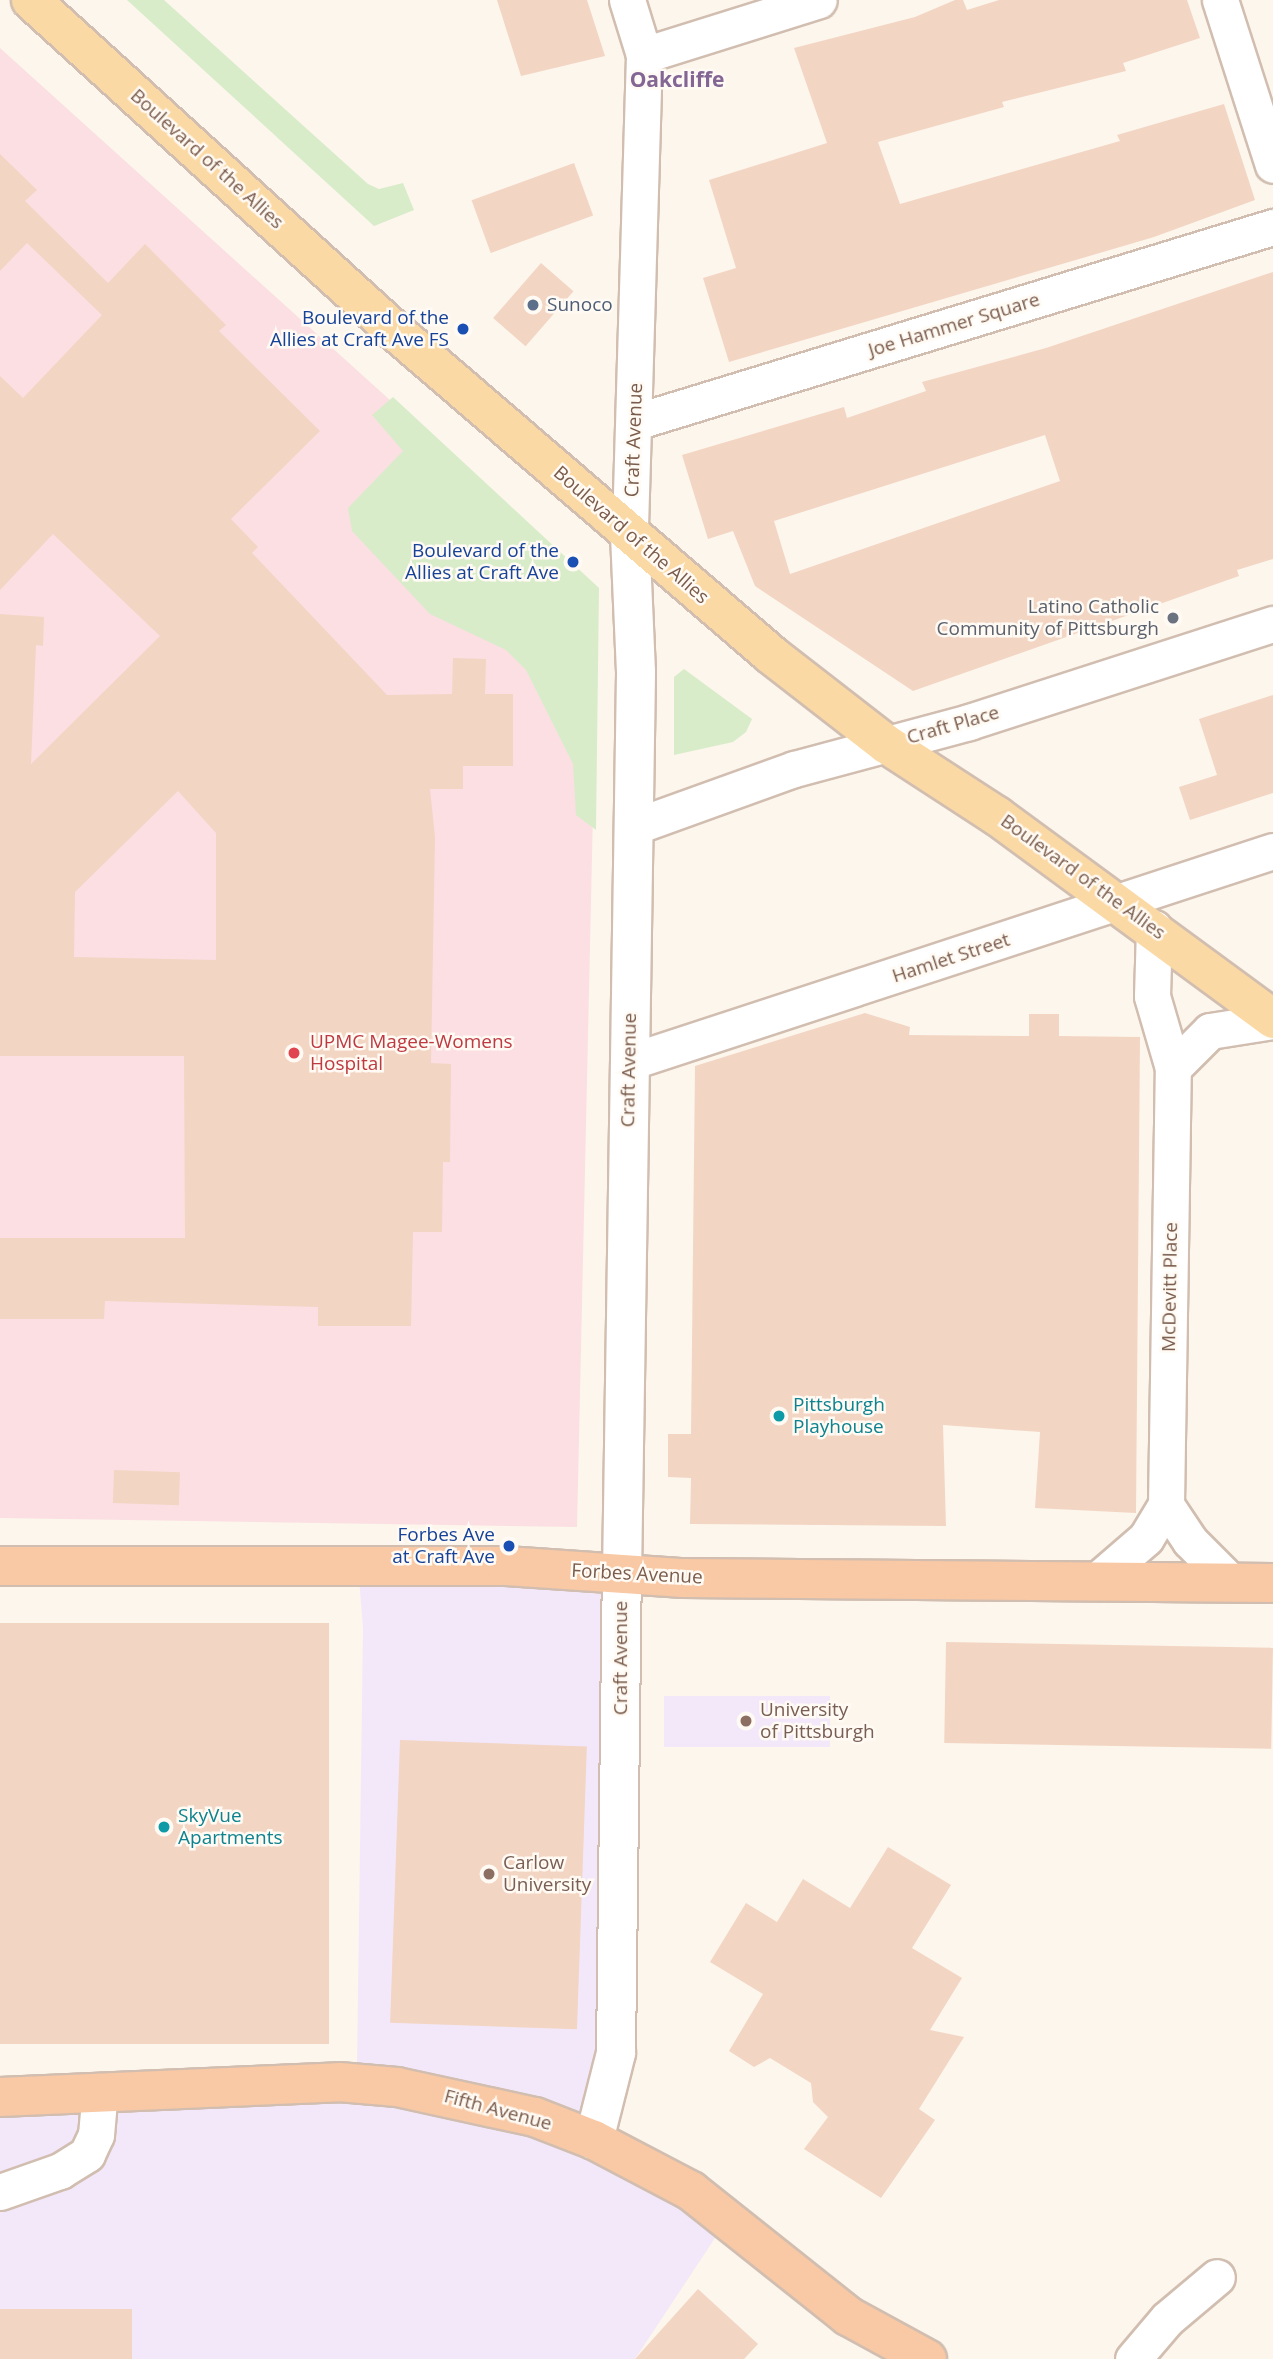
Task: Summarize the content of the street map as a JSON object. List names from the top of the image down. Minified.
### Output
{"streets":{"highway":["Forbes Avenue","Fifth Avenue"],"main road":["Boulevard of the Allies","Craft Avenue"],"street":["Joe Hammer Square","Craft Place","Hamlet Street","McDevitt Place"]},"crossings":[["Boulevard of the Allies","Craft Avenue"],["Boulevard of the Allies","Craft Place"],["Boulevard of the Allies","Hamlet Street"],["Boulevard of the Allies","McDevitt Place"],["Joe Hammer Square","Craft Avenue"],["Craft Avenue","Craft Place"],["Craft Avenue","Hamlet Street"],["Craft Avenue","Forbes Avenue"],["Craft Avenue","Fifth Avenue"]],"districts":["Oakcliffe"],"places":["Sunoco","Boulevard of the Allies at Craft Ave FS","Boulevard of the Allies at Craft Ave","Latino Catholic Community of Pittsburgh","UPMC Magee-Womens Hospital","Pittsburgh Playhouse","Forbes Ave at Craft Ave","University of Pittsburgh","SkyVue Apartments","Carlow University"]}
